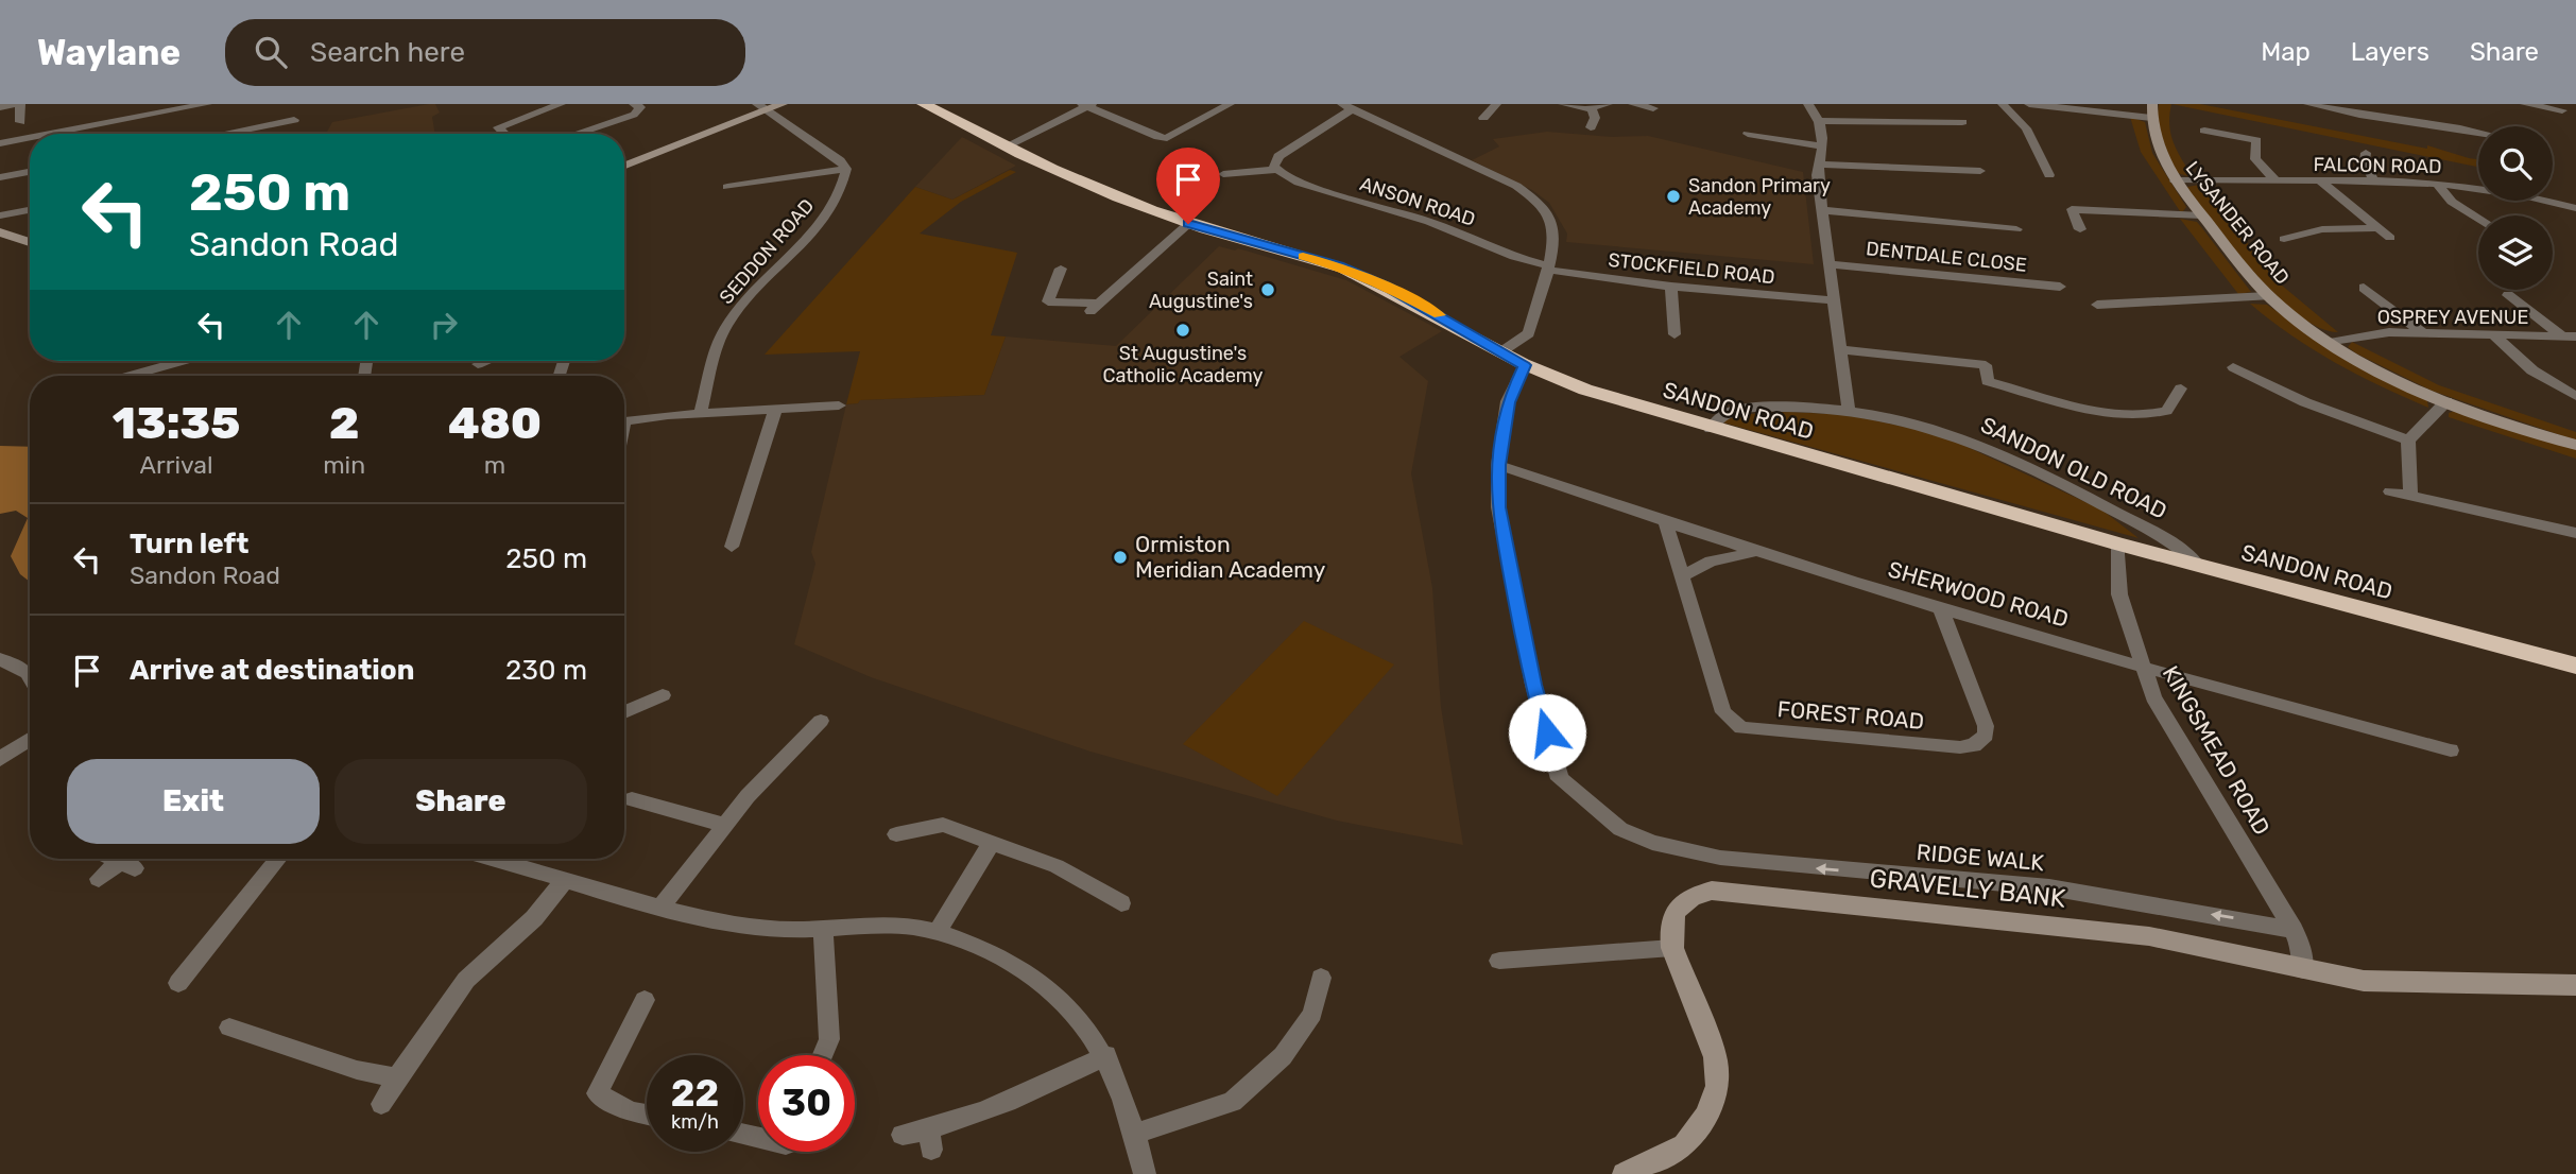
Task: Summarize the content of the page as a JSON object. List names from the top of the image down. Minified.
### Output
{"streets":{"highway":["SANDON ROAD"],"street":["FALCON ROAD","ANSON ROAD","LYSANDER ROAD","SEDDON ROAD","DENTDALE CLOSE","STOCKFIELD ROAD","OSPREY AVENUE","SANDON OLD ROAD","SHERWOOD ROAD","FOREST ROAD","KINGSMEAD ROAD","RIDGE WALK","GRAVELLY BANK"]},"crossings":[["FALCON ROAD","LYSANDER ROAD"],["ANSON ROAD","STOCKFIELD ROAD"],["LYSANDER ROAD","OSPREY AVENUE"],["SANDON ROAD","SANDON OLD ROAD"],["SANDON ROAD","KINGSMEAD ROAD"],["SANDON ROAD","RIDGE WALK"],["SHERWOOD ROAD","FOREST ROAD"],["SHERWOOD ROAD","KINGSMEAD ROAD"],["SHERWOOD ROAD","RIDGE WALK"],["KINGSMEAD ROAD","RIDGE WALK"],["KINGSMEAD ROAD","GRAVELLY BANK"]],"one_way":["RIDGE WALK"],"places":["Sandon Primary Academy","Saint Augustine's","St Augustine's Catholic Academy","Ormiston Meridian Academy"],"page":{"header":"Waylane","search":"Search here","nav":["Map","Layers","Share"],"turn":["250 m","Sandon Road"],"eta":["13:35","Arrival","2","min","480","m"],"list":[{"name":"Turn left","note":"Sandon Road","value":"250 m"},{"name":"Arrive at destination","value":"230 m"}],"buttons":["Exit","Share"],"speed":"22 km/h","limit":"30"}}
